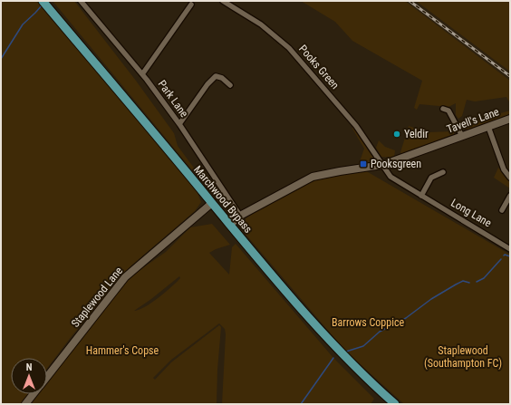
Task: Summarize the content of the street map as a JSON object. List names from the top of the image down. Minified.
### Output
{"streets":{"main road":["Marchwood Bypass"],"street":["Pooks Green","Park Lane","Tavell's Lane","Long Lane","Staplewood Lane"]},"crossings":[["Pooks Green","Tavell's Lane"],["Pooks Green","Long Lane"],["Tavell's Lane","Long Lane"],["Marchwood Bypass","Staplewood Lane"]],"parks":["Barrows Coppice","Hammer's Copse","Staplewood (Southampton FC)"],"places":{"other":["Yeldir"],"transit":["Pooksgreen"]},"north":"top"}
